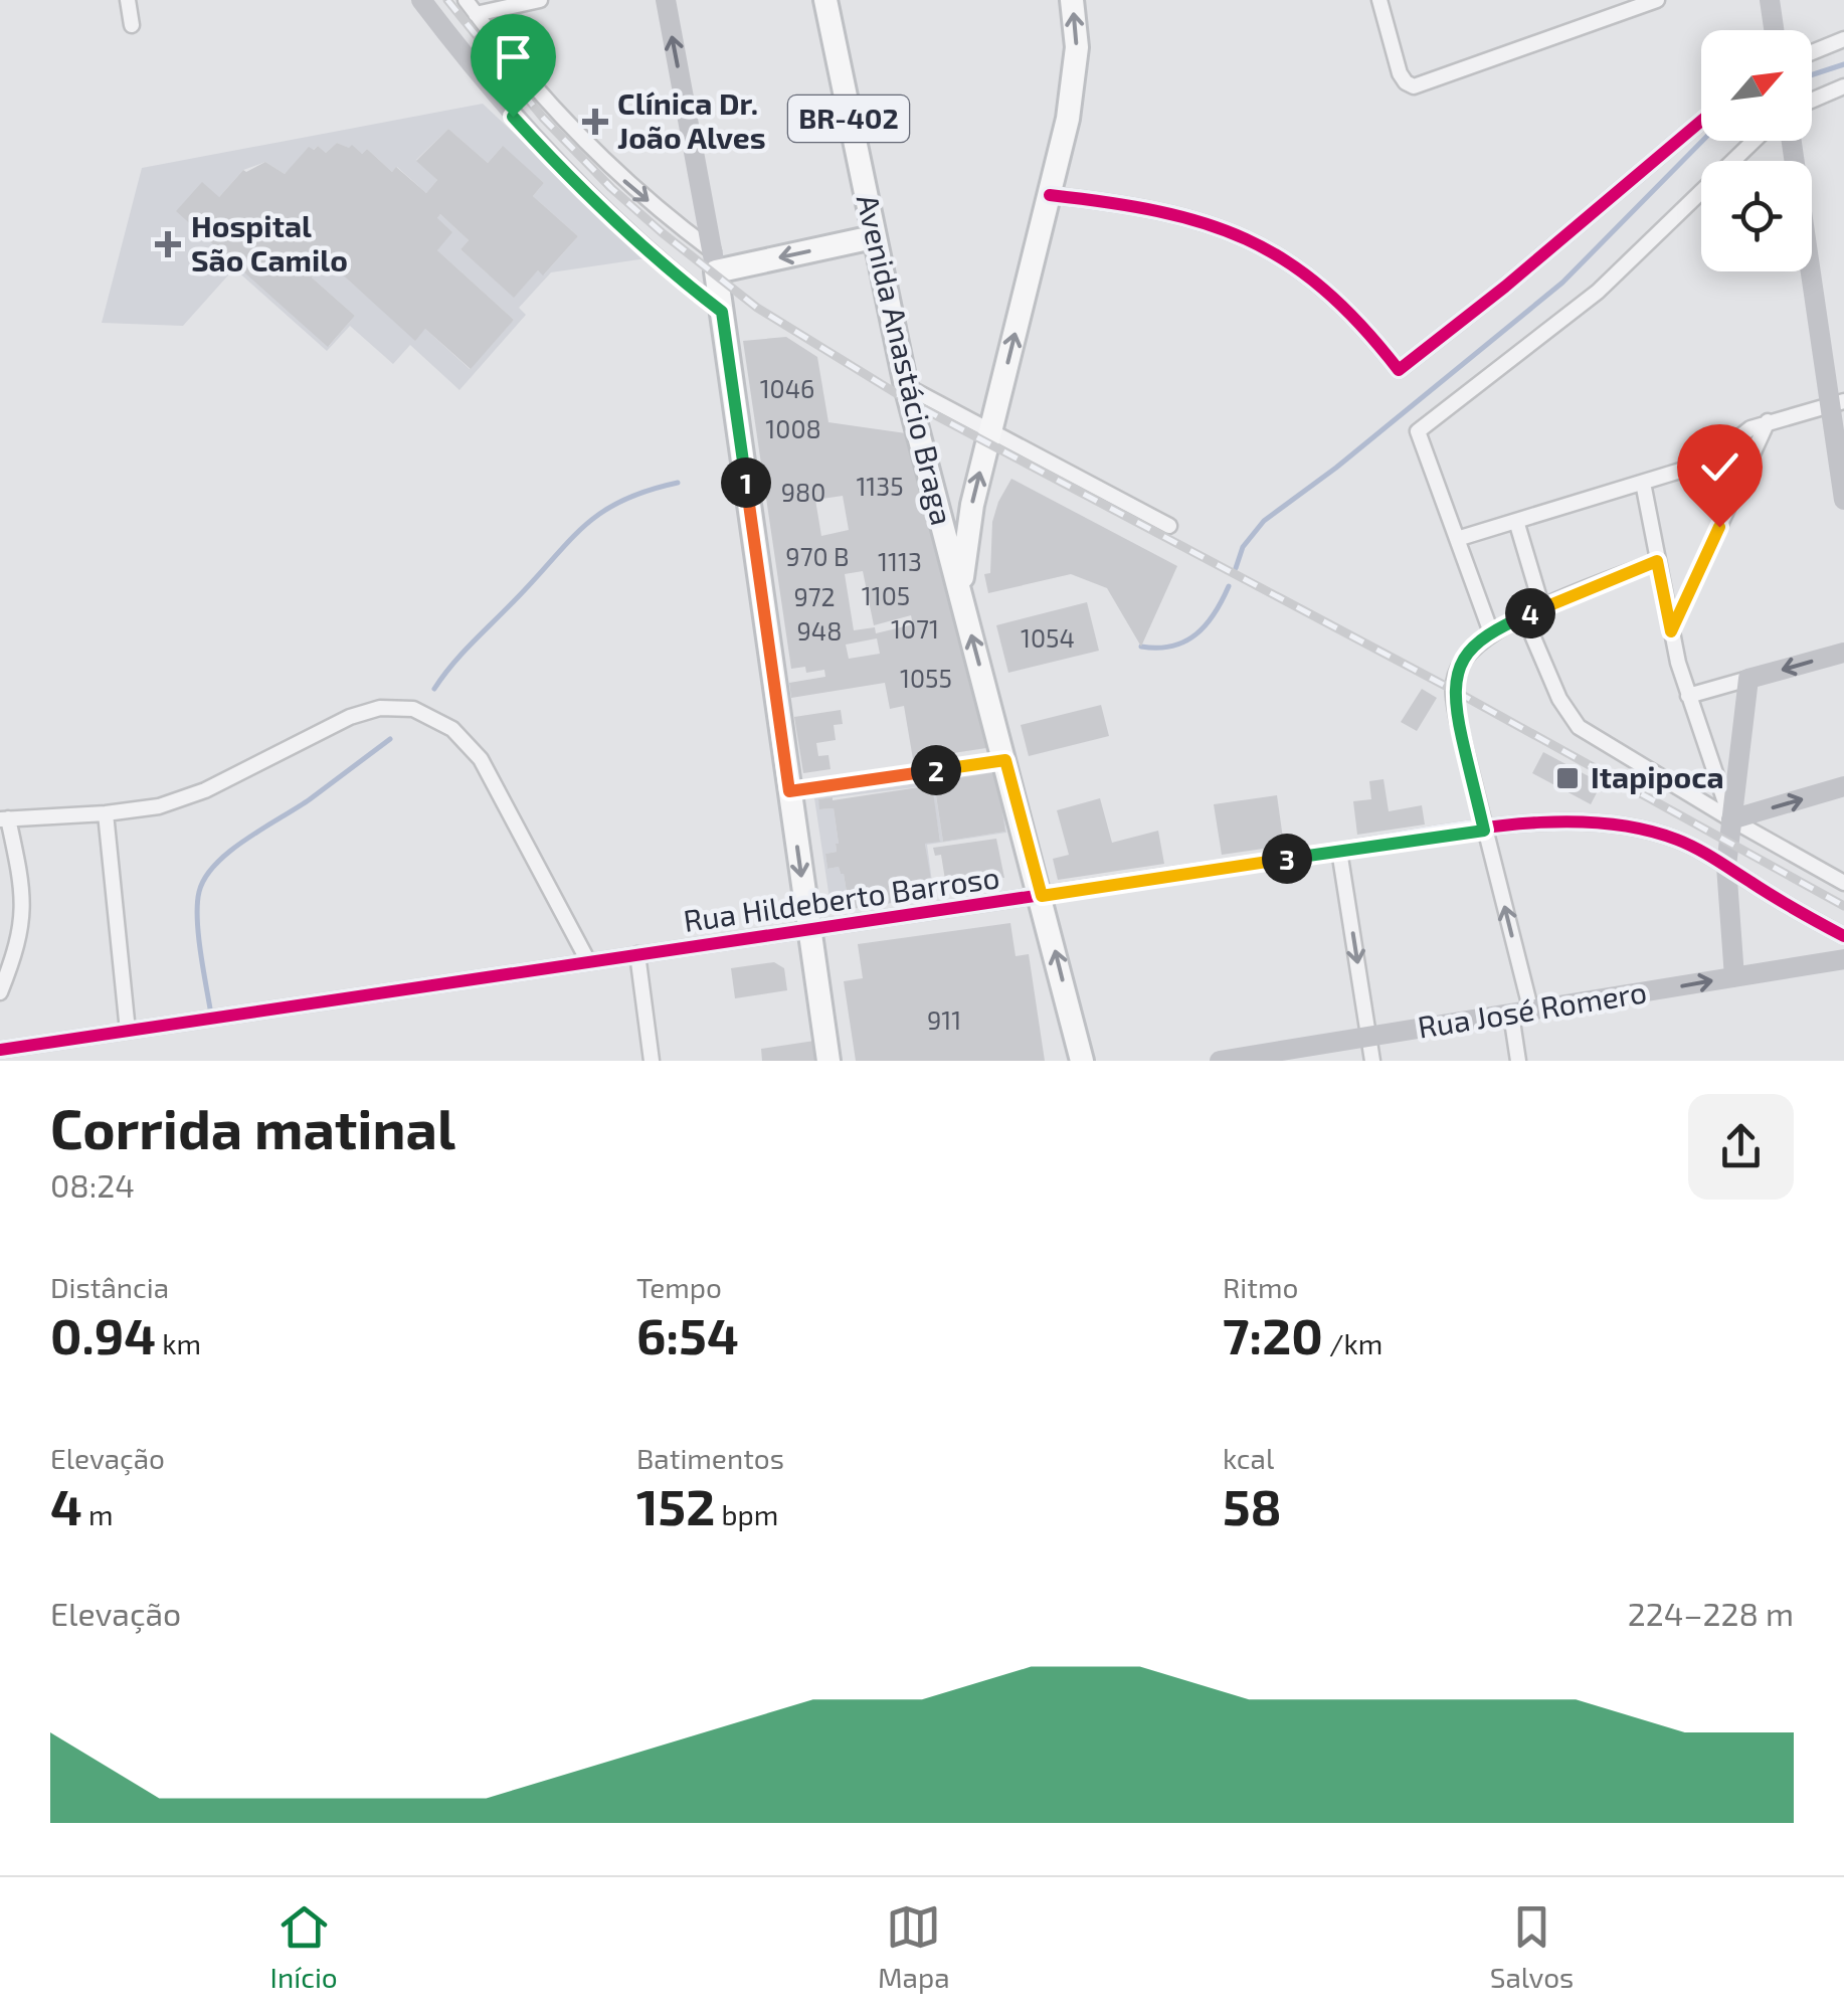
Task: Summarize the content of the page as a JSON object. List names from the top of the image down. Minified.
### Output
{"streets":{"main road":["BR-402","Avenida Anastácio Braga"],"street":["Rua Hildeberto Barroso","Rua José Romero"]},"crossings":[["Avenida Anastácio Braga","Rua Hildeberto Barroso"]],"places":{"health":["Clínica Dr. João Alves","Hospital São Camilo"],"transit":["Itapipoca"]},"house_numbers":["1046","1008","1135","980","970 B","1113","1105","972","1071","948","1054","1055","911"],"north":"top right","page":{"pins":["1","4","2","3"],"heading":["Corrida matinal","08:24"],"stats":[["Distância","0.94 km"],["Tempo","6:54"],["Ritmo","7:20 /km"],["Elevação","4 m"],["Batimentos","152 bpm"],["kcal","58"]],"chart":["Elevação","224–228 m"],"tabs":["Início","Mapa","Salvos"]}}
